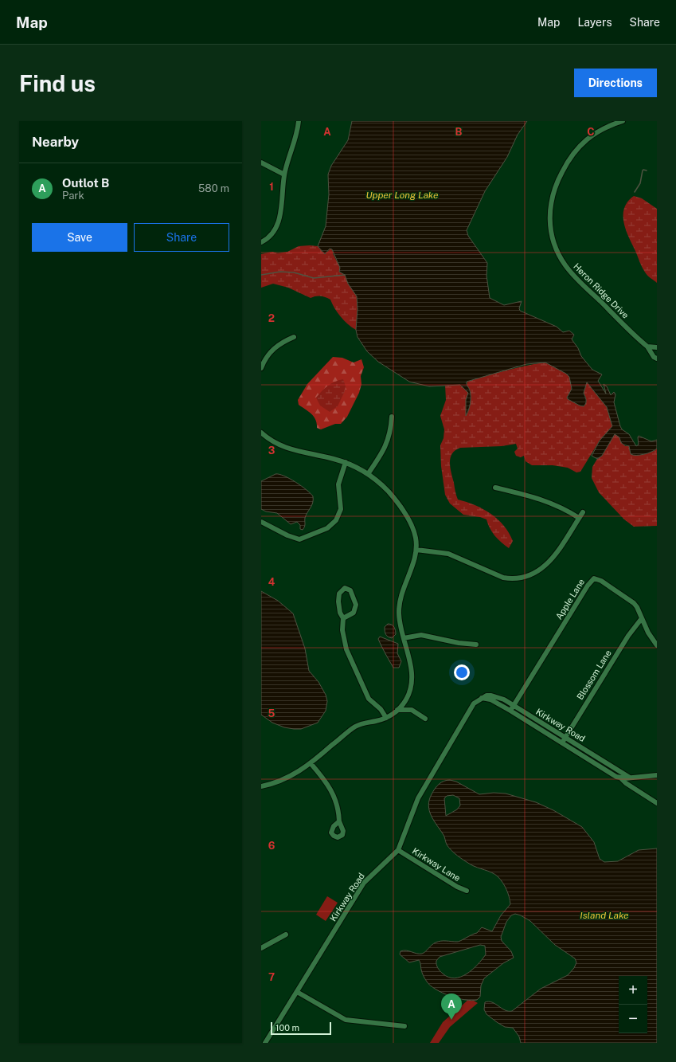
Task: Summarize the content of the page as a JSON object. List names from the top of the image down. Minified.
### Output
{"streets":{"street":["Heron Ridge Drive","Apple Lane","Blossom Lane","Kirkway Road","Kirkway Lane"]},"crossings":[["Apple Lane","Blossom Lane"],["Apple Lane","Kirkway Road"],["Blossom Lane","Kirkway Road"],["Kirkway Road","Kirkway Lane"]],"water":["Upper Long Lake","Island Lake"],"scale_bar":"100 m","page":{"header":"Map","nav":["Map","Layers","Share"],"buttons":["Directions",["Save","Share"]],"title":"Find us","heading":"Nearby","list":[{"mark":"A","name":"Outlot B","note":"Park","value":"580 m"}],"map_buttons":["+","−"],"pins":"A","scale":"100 m"},"grid":{"columns":["A","B","C"],"rows":["1","2","3","4","5","6","7"]}}
